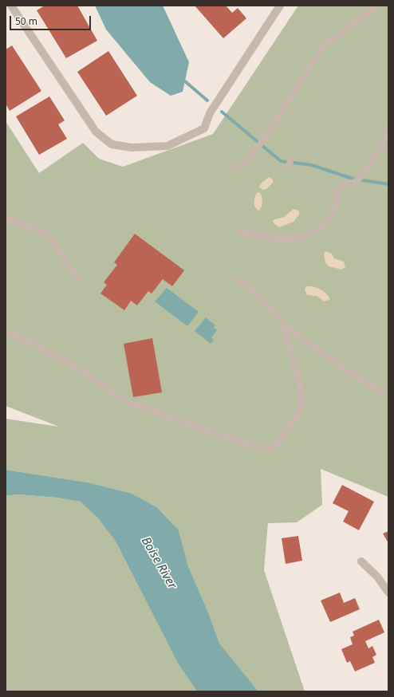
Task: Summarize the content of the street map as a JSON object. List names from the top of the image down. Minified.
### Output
{"water":["Boise River"],"scale_bar":"50 m"}
